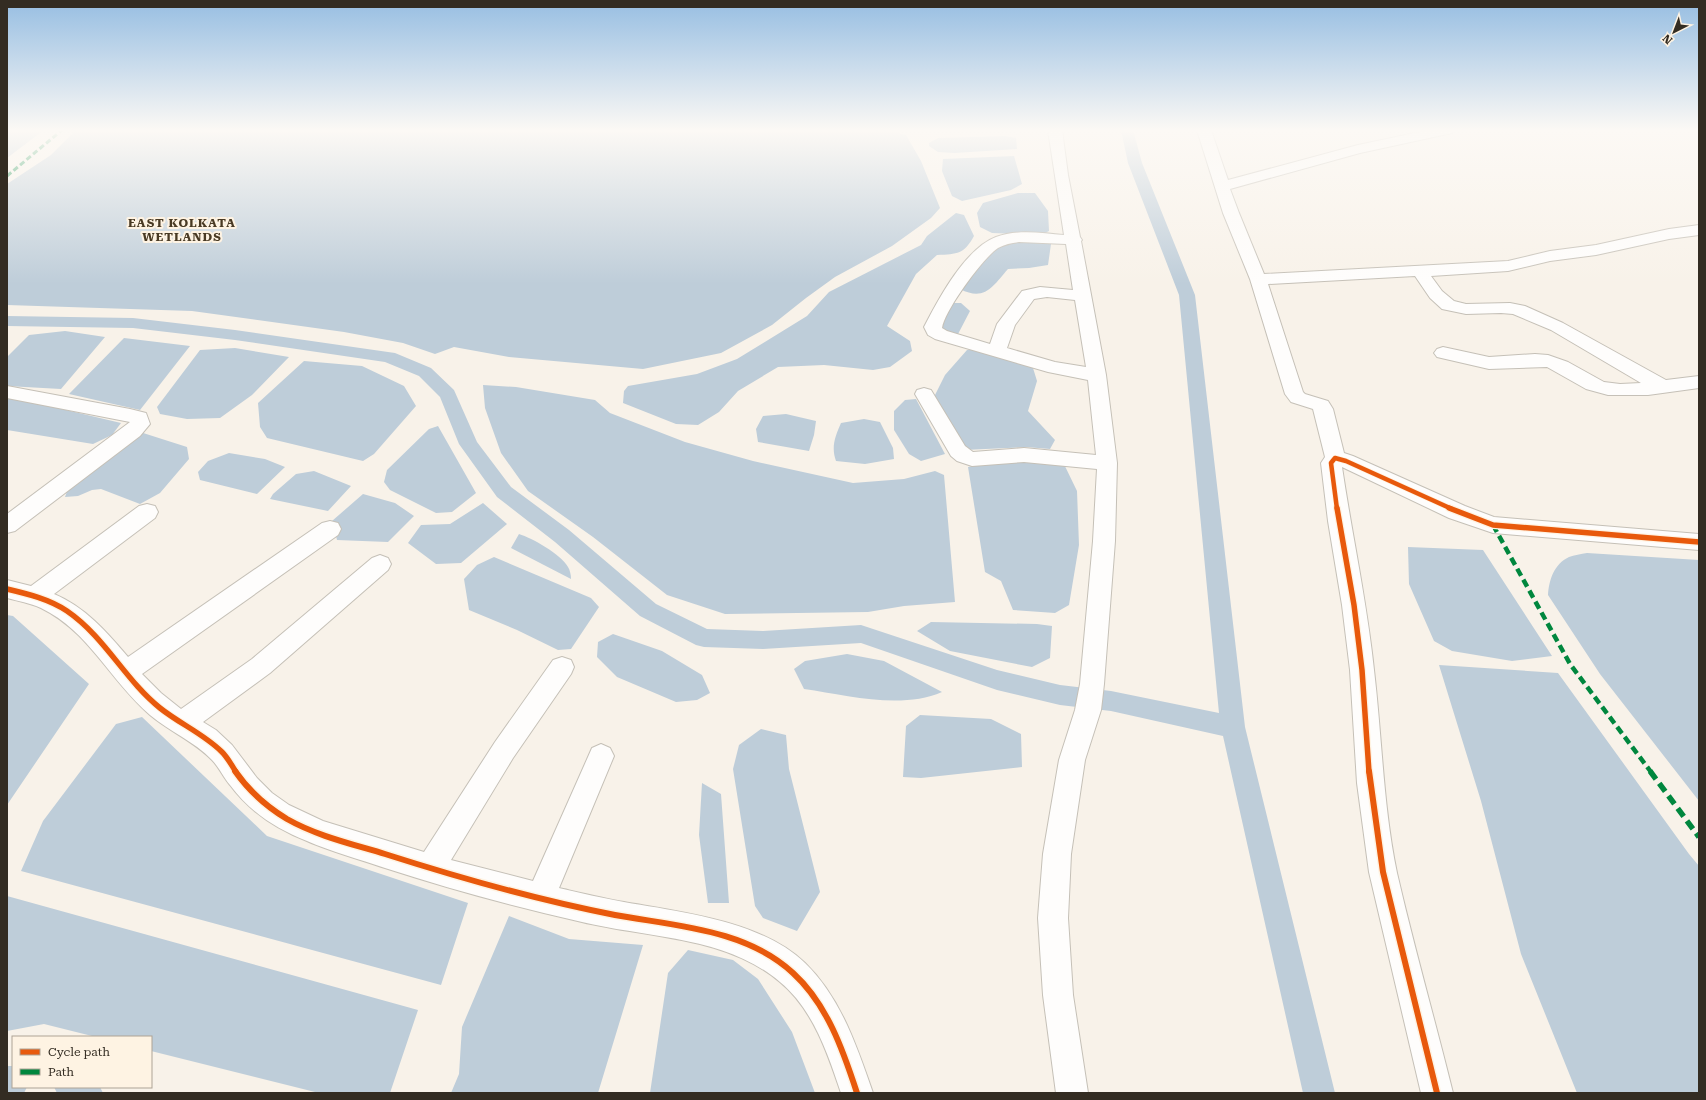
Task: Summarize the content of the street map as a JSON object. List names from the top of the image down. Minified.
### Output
{"districts":["EAST KOLKATA WETLANDS"],"legend":["Cycle path","Path"],"north":"bottom left"}
